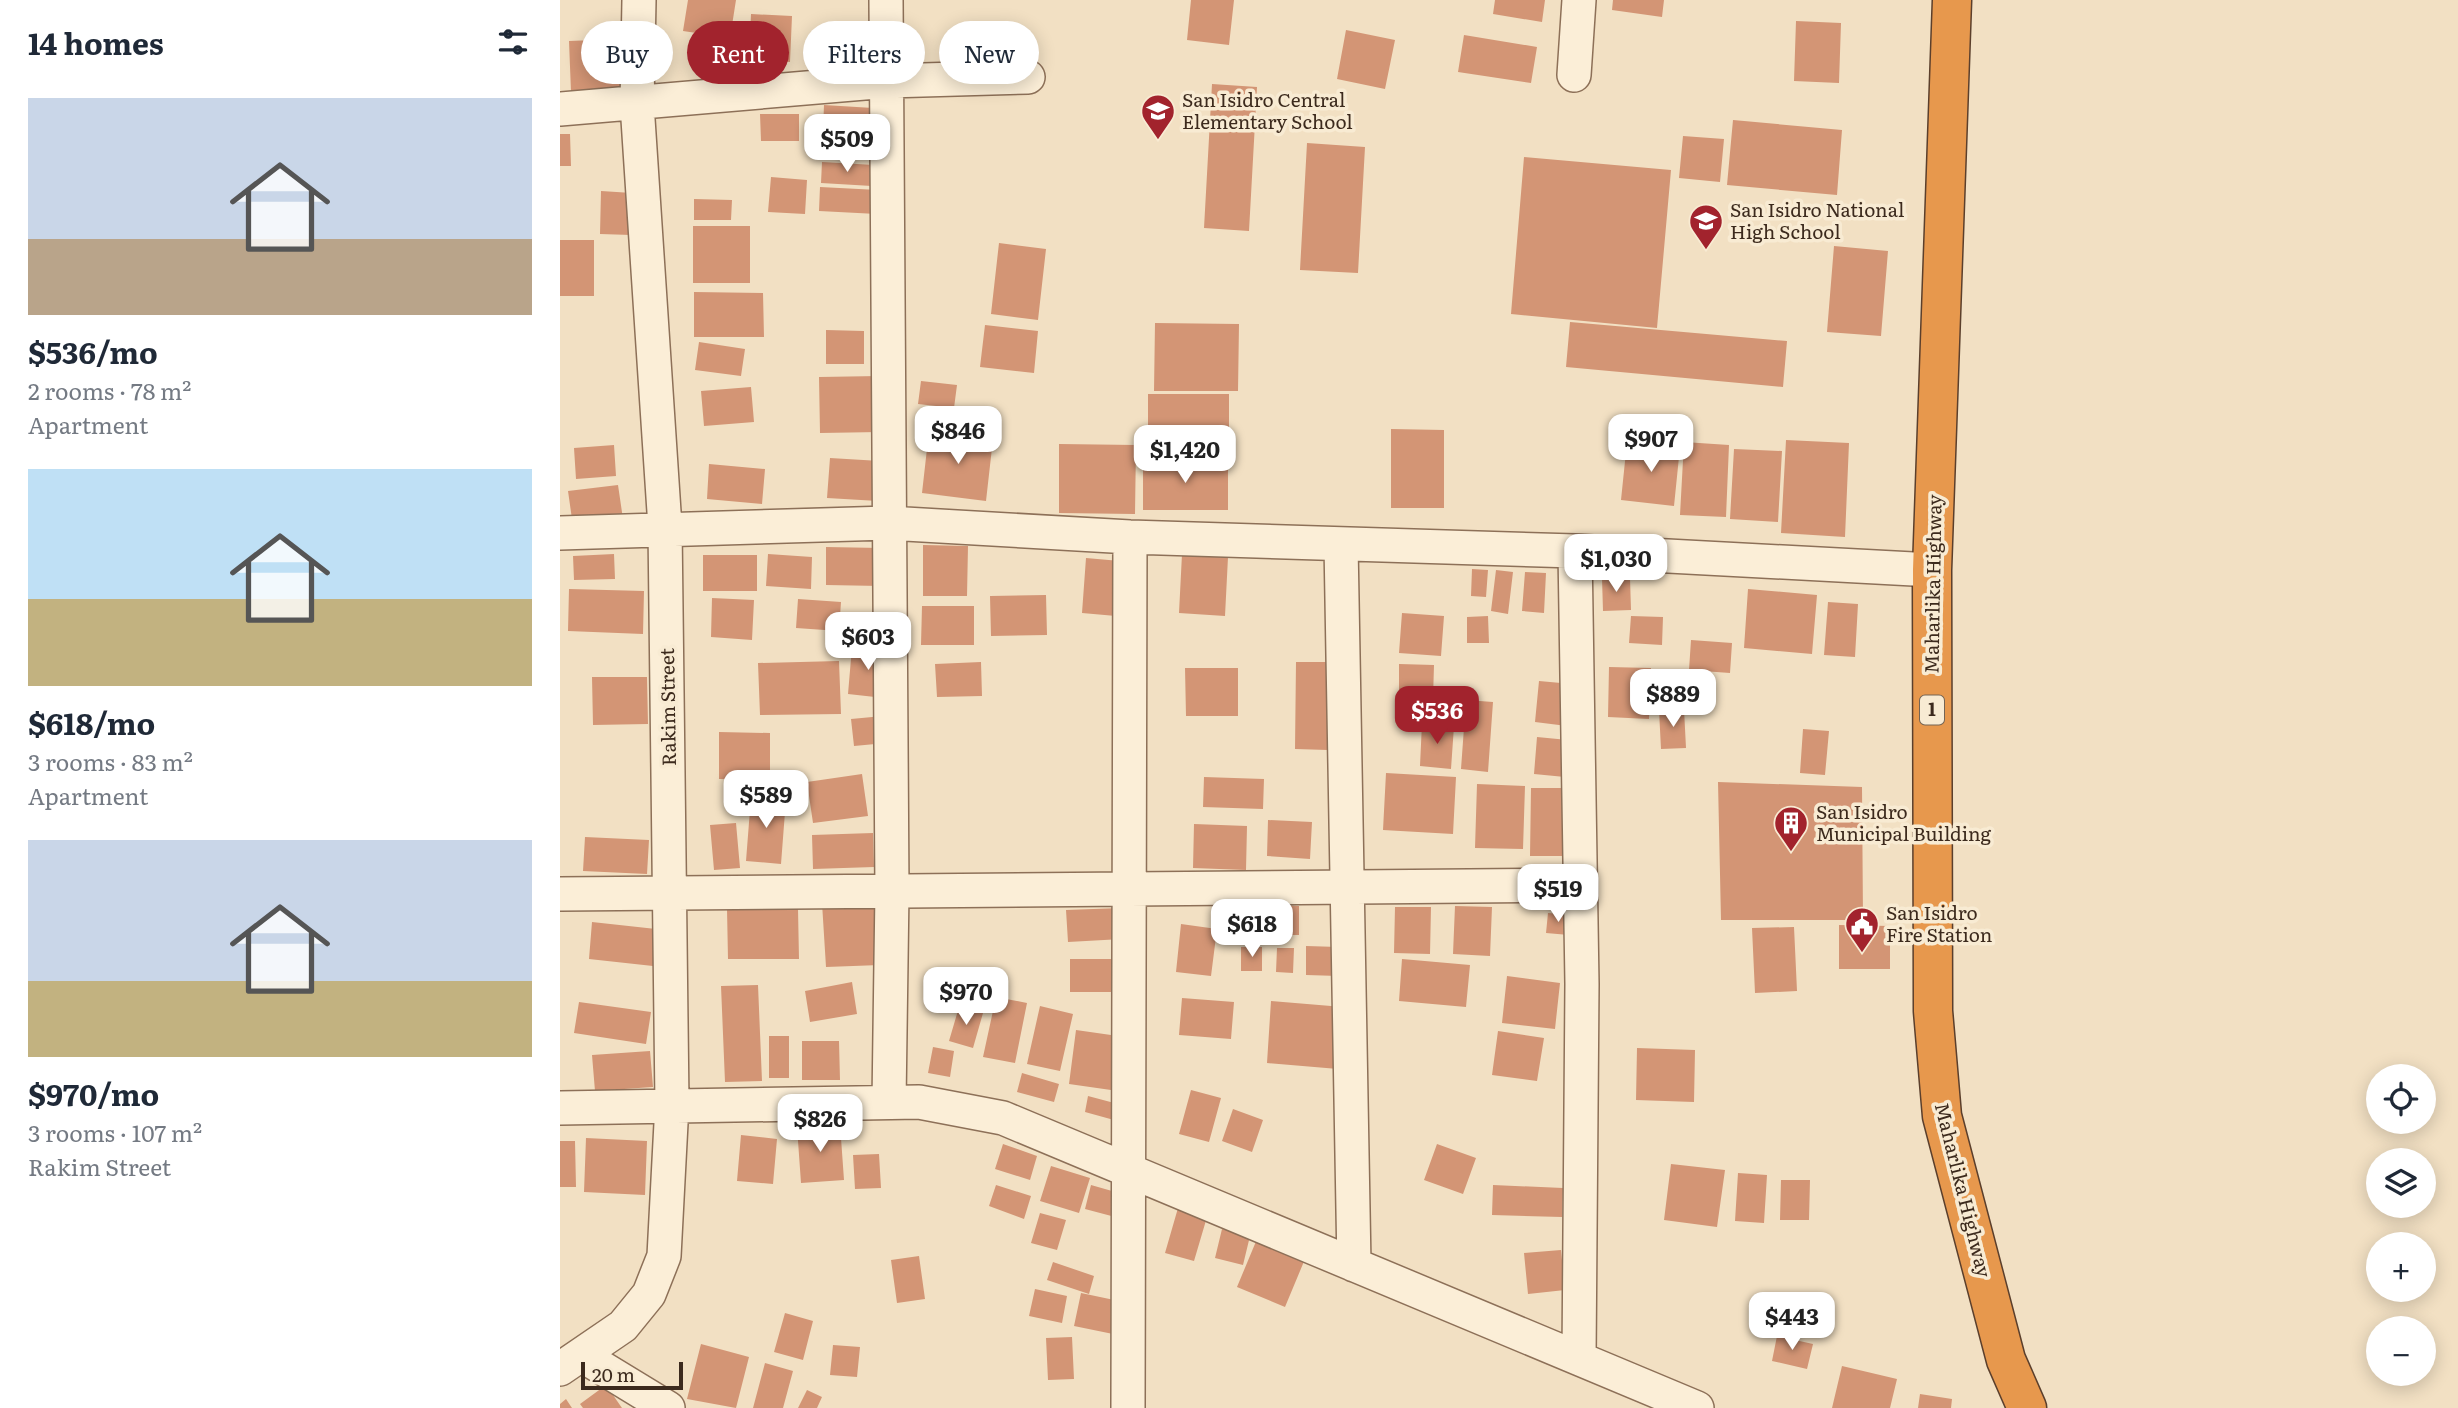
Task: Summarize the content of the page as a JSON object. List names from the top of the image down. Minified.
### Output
{"streets":{"highway":["Maharlika Highway","1"],"street":["Rakim Street"]},"places":{"school or university":["San Isidro Central Elementary School","San Isidro National High School"],"building":["San Isidro Municipal Building"],"public building":["San Isidro Fire Station"]},"scale_bar":"20 m","page":{"heading":"14 homes","chip":["Buy","Rent","Filters","New"],"list":[{"name":"$536/mo","note":"2 rooms · 78 m² · Apartment"},{"name":"$618/mo","note":"3 rooms · 83 m² · Apartment"},{"name":"$970/mo","note":"3 rooms · 107 m² · Rakim Street"}],"price":["$509","$846","$907","$1,420","$1,030","$603","$889","$536","$589","$519","$618","$970","$826","$443"],"map_buttons":["+","−"],"scale":"20 m"}}
